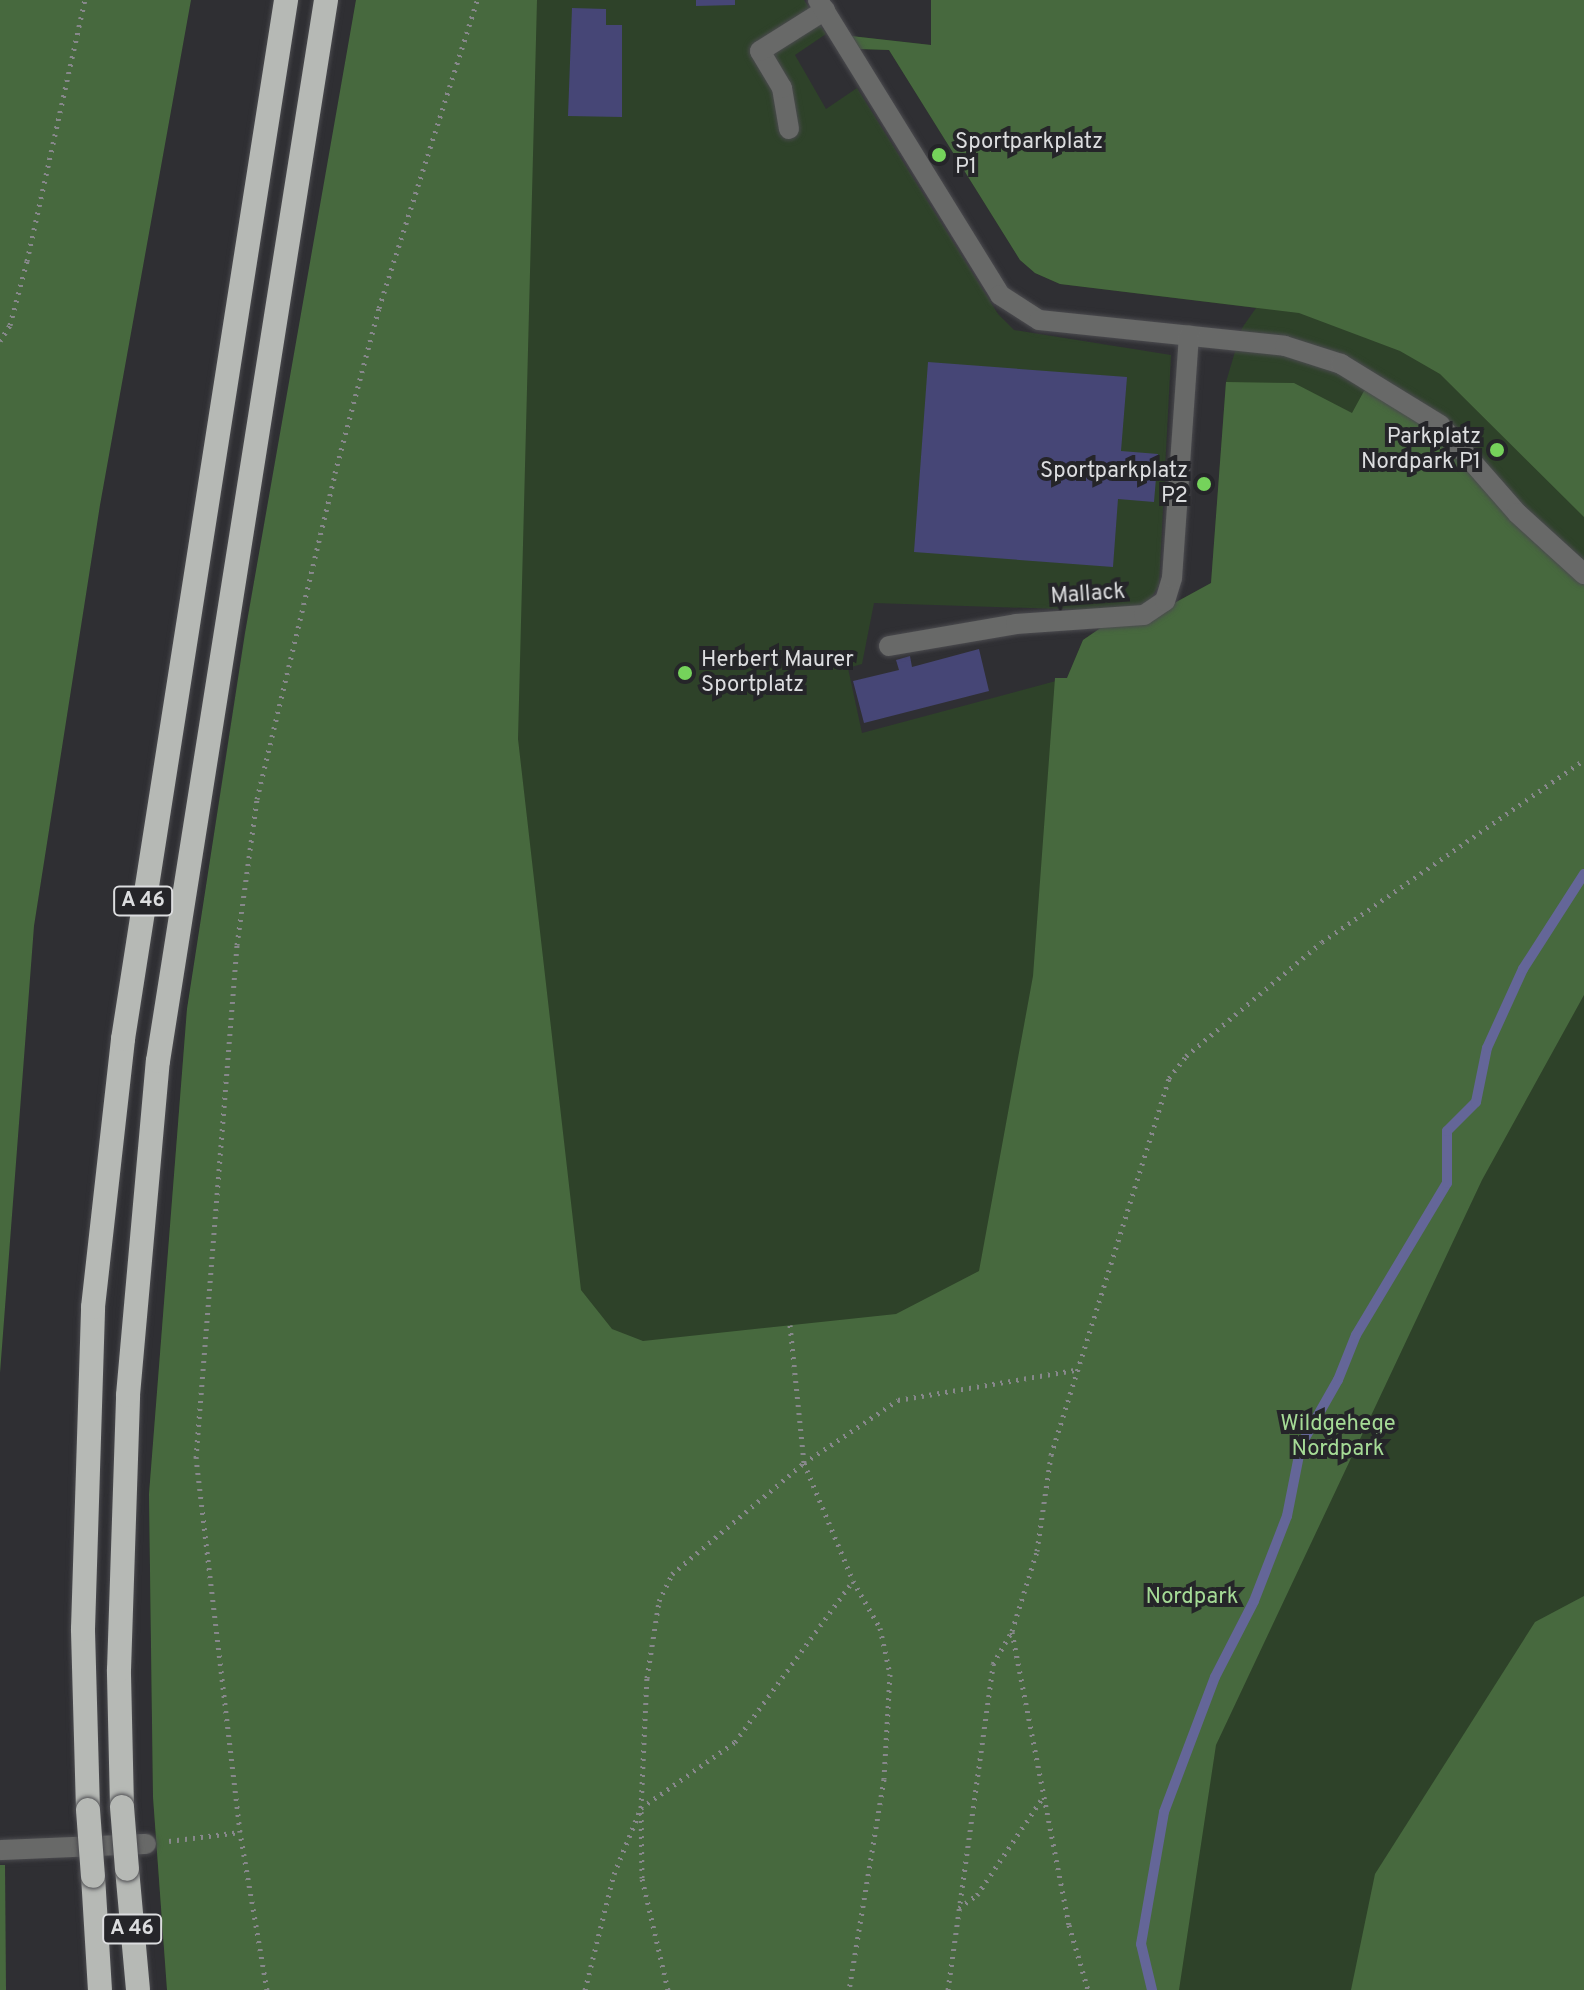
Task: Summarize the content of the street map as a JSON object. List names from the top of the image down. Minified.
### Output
{"streets":{"highway":["A 46"],"street":["Mallack"]},"parks":["Wildgehege Nordpark","Nordpark"],"places":["Sportparkplatz P1","Parkplatz Nordpark P1","Sportparkplatz P2","Herbert Maurer Sportplatz"]}
